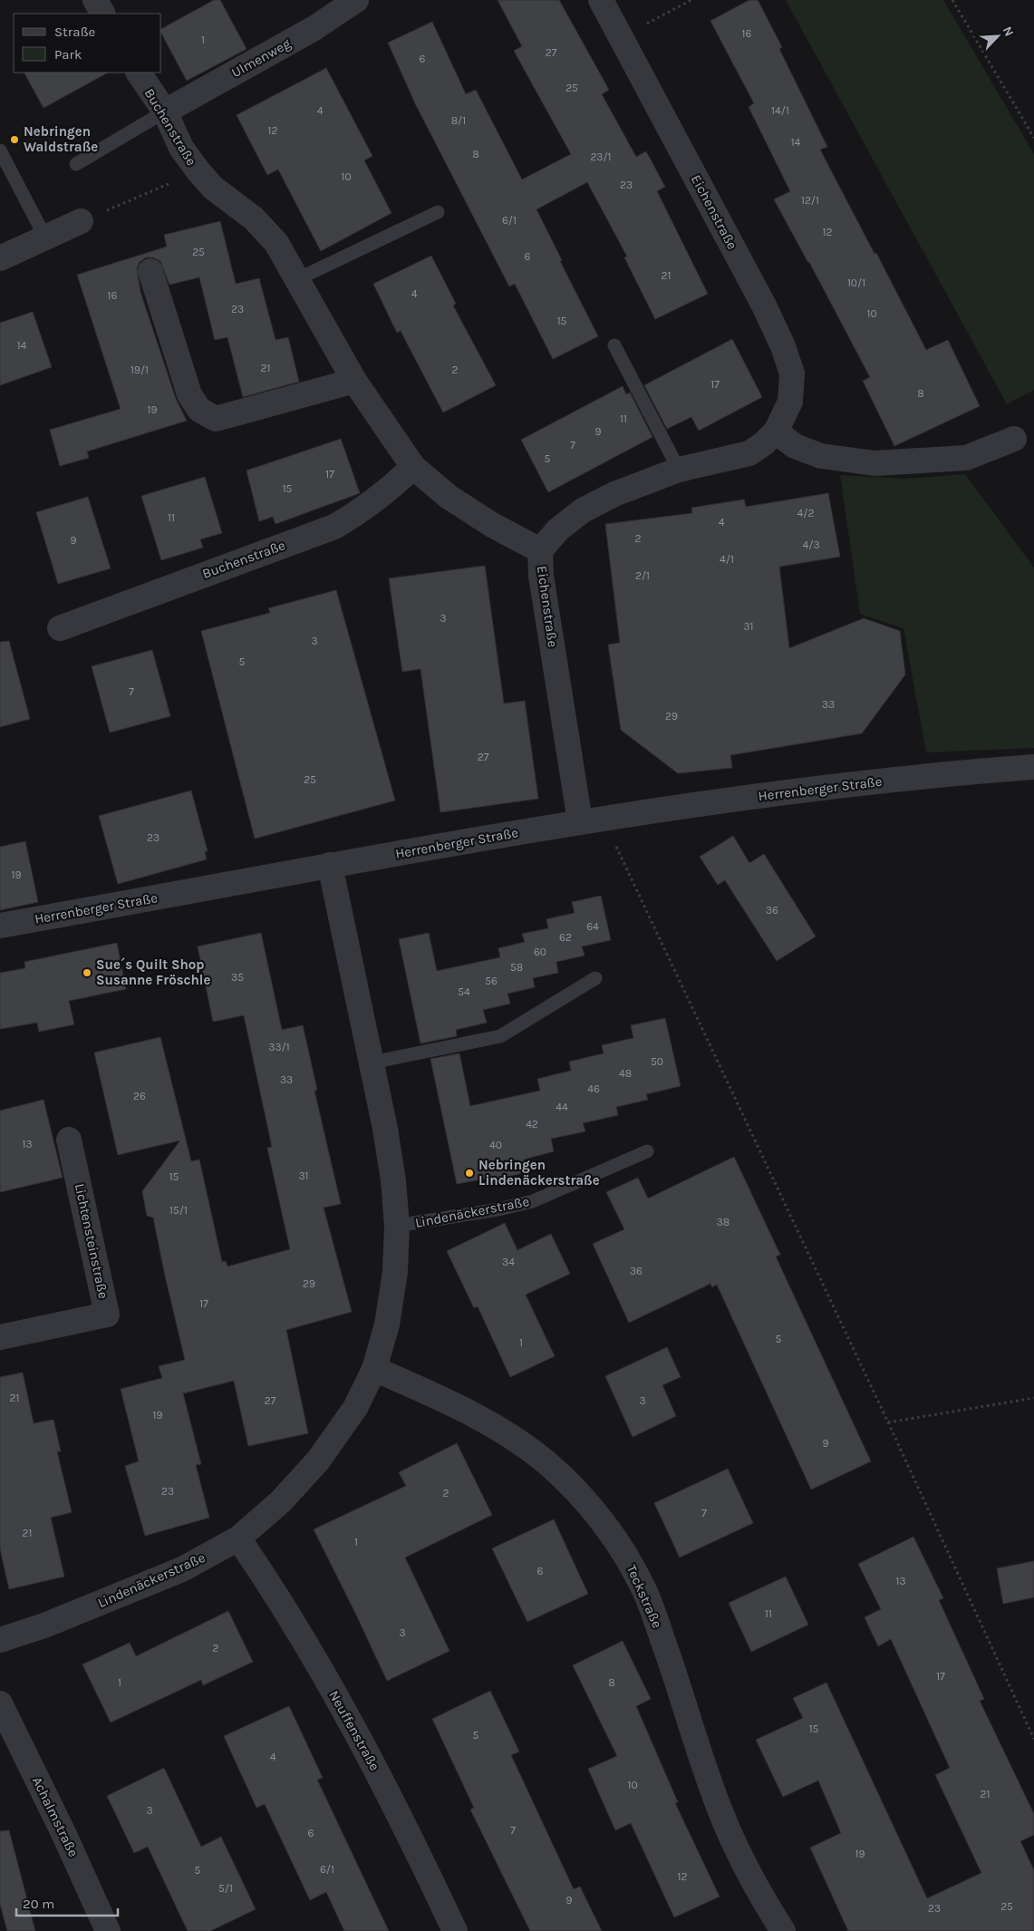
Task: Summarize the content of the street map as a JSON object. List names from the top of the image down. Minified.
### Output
{"streets":{"street":["Ulmenweg","Buchenstraße","Eichenstraße","Herrenberger Straße","Lindenäckerstraße","Lichtensteinstraße","Teckstraße","Neuffenstraße","Achalmstraße"]},"crossings":[["Ulmenweg","Buchenstraße"],["Buchenstraße","Eichenstraße"],["Eichenstraße","Herrenberger Straße"],["Herrenberger Straße","Lindenäckerstraße"],["Lindenäckerstraße","Teckstraße"],["Lindenäckerstraße","Neuffenstraße"]],"places":["Nebringen Waldstraße","Sue´s Quilt Shop Susanne Fröschle","Nebringen Lindenäckerstraße"],"house_numbers":["16","1","27","6","25","4","14/1","8/1","12","14","8","23/1","10","23","12/1","6/1","12","25","6","21","10/1","4","16","23","10","15","14","21","19/1","2","17","8","19","11","9","7","5","17","15","4/2","11","4","2","9","4/3","4/1","2/1","3","31","3","5","7","33","29","27","25","23","19","36","64","62","60","58","35","56","54","33/1","50","48","33","46","26","44","42","13","40","31","15","15/1","38","34","36","29","17","5","1","21","27","3","19","9","23","2","7","21","1","6","13","11","3","2","17","1","8","15","5","4","10","21","3","7","6","19","6/1","5","12","5/1","9","25","23"],"legend":["Straße","Park"],"scale_bar":"20 m","north":"top right"}
